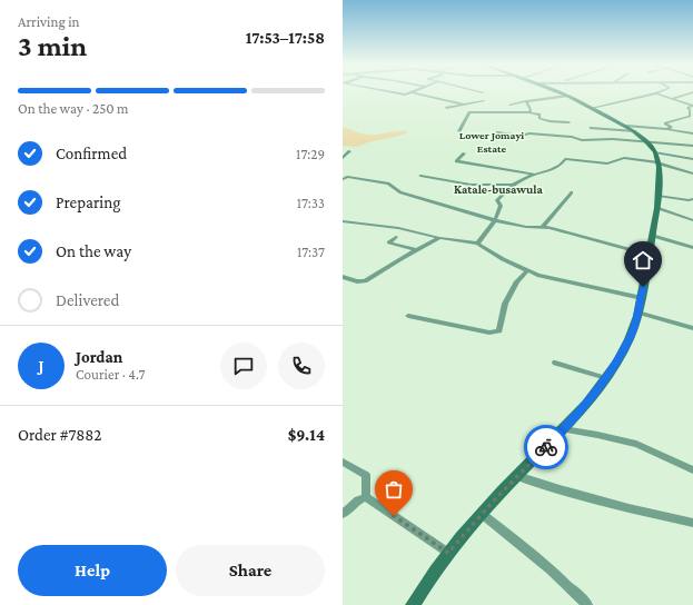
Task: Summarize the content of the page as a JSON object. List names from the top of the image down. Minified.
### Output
{"districts":["Lower Jomayi Estate","Katale-busawula"],"page":{"heading":["3 min","Arriving in","17:53–17:58"],"panel":["Jordan","Courier · 4.7","Order #7882","$9.14"],"bar":"On the way · 250 m","list":[["Confirmed","17:29"],["Preparing","17:33"],["On the way","17:37"],"Delivered"],"round":"J","buttons":["Help","Share"]}}
